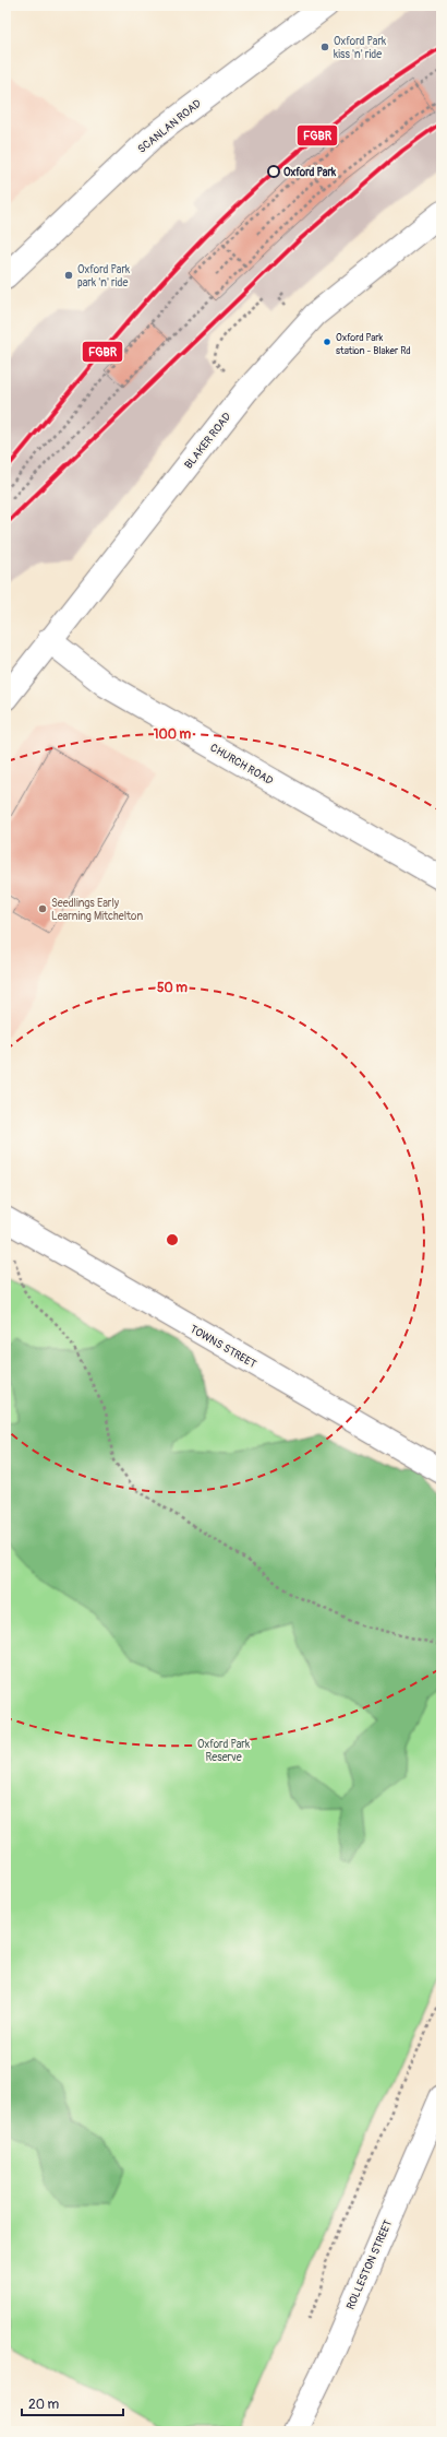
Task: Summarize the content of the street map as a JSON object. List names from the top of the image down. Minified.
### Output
{"streets":{"street":["SCANLAN ROAD","BLAKER ROAD","CHURCH ROAD","TOWNS STREET","ROLLESTON STREET"]},"crossings":[["BLAKER ROAD","CHURCH ROAD"]],"parks":["Oxford Park Reserve"],"places":["Oxford Park kiss 'n' ride","Oxford Park","Oxford Park park 'n' ride","Oxford Park station - Blaker Rd","Seedlings Early Learning Mitchelton"],"lines":["transit line FGBR"],"scale_bar":"20 m","rings":["100 m","50 m"]}
